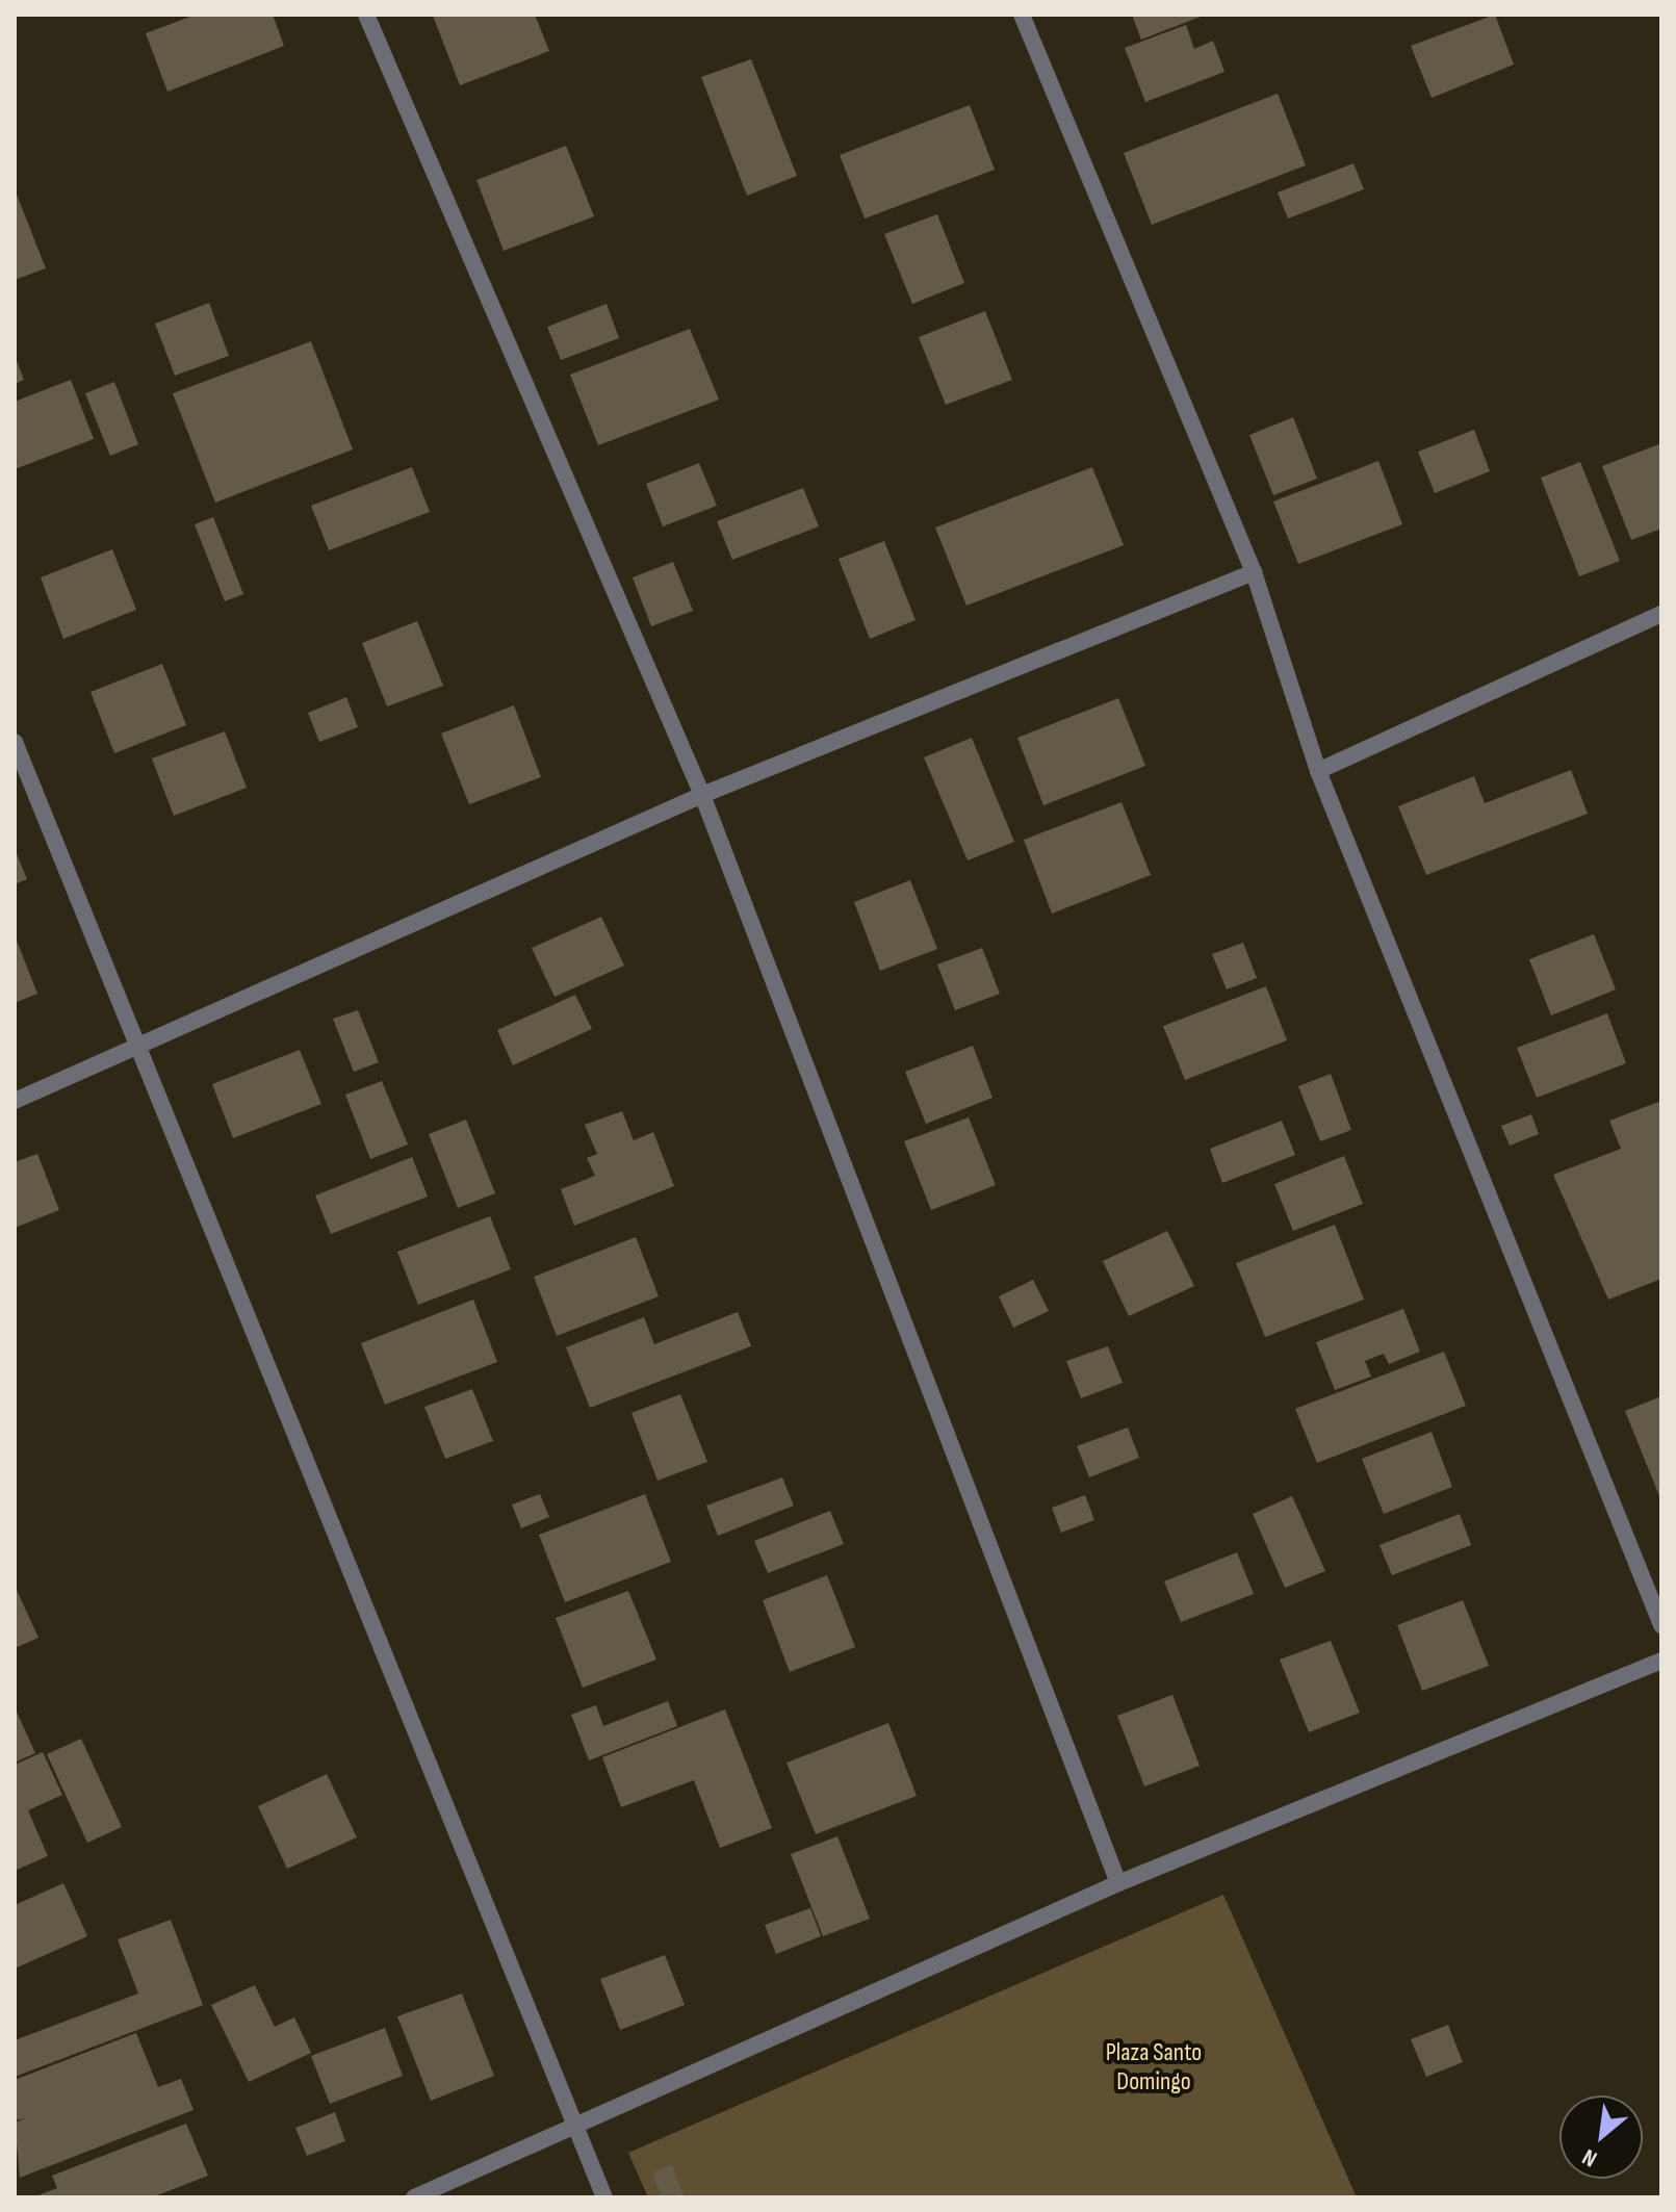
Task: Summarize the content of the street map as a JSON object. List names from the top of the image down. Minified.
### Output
{"parks":["Plaza Santo Domingo"],"north":"bottom left"}
